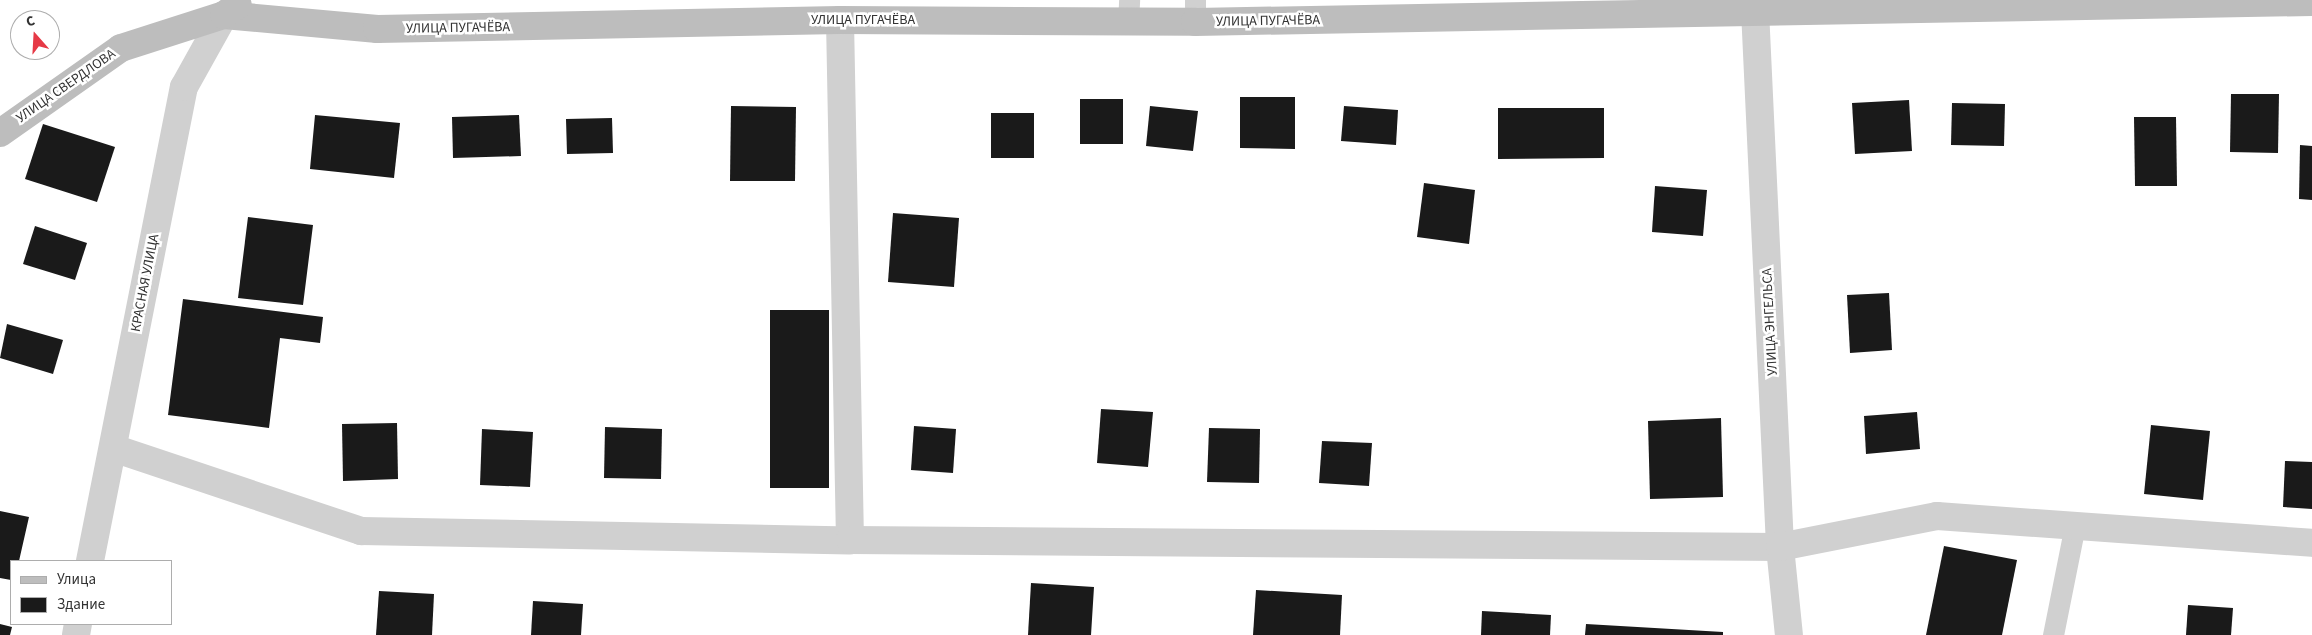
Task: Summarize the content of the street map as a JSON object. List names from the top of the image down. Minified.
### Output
{"streets":{"street":["УЛИЦА ПУГАЧЁВА","УЛИЦА СВЕРДЛОВА","КРАСНАЯ УЛИЦА","УЛИЦА ЭНГЕЛЬСА"]},"crossings":[["УЛИЦА ПУГАЧЁВА","УЛИЦА СВЕРДЛОВА"],["УЛИЦА ПУГАЧЁВА","КРАСНАЯ УЛИЦА"],["УЛИЦА ПУГАЧЁВА","УЛИЦА ЭНГЕЛЬСА"],["УЛИЦА СВЕРДЛОВА","КРАСНАЯ УЛИЦА"]],"legend":["Улица","Здание"],"north":"top"}
